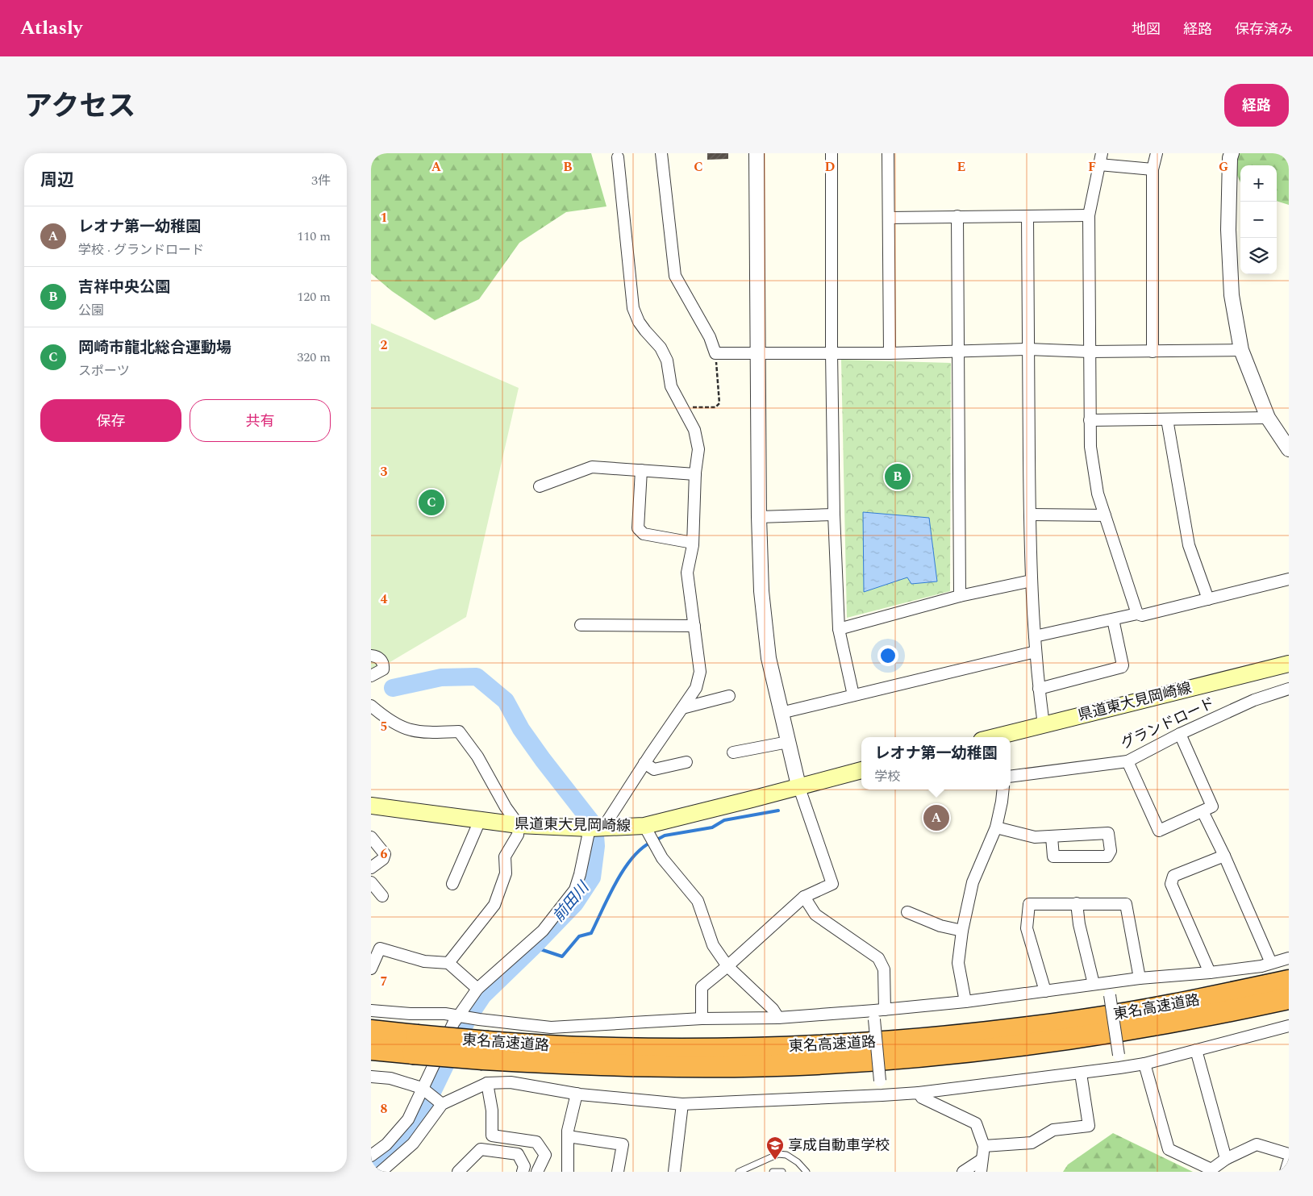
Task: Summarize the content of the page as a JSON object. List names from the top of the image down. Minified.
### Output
{"streets":{"highway":["東名高速道路"],"main road":["県道東大見岡崎線"],"street":["グランドロード"]},"water":["前田川"],"places":{"school or university":["享成自動車学校"]},"page":{"header":"Atlasly","nav":["地図","経路","保存済み"],"title":"アクセス","buttons":["経路",["保存","共有"]],"heading":["周辺","3件"],"map_buttons":["+","−"],"list":[{"mark":"A","name":"レオナ第一幼稚園","note":"学校 · グランドロード","value":"110 m"},{"mark":"B","name":"吉祥中央公園","note":"公園","value":"120 m"},{"mark":"C","name":"岡崎市龍北総合運動場","note":"スポーツ","value":"320 m"}],"pins":["B","C","A"],"popup":["レオナ第一幼稚園","学校"]},"grid":{"columns":["A","B","C","D","E","F","G"],"rows":["1","2","3","4","5","6","7","8"]}}
